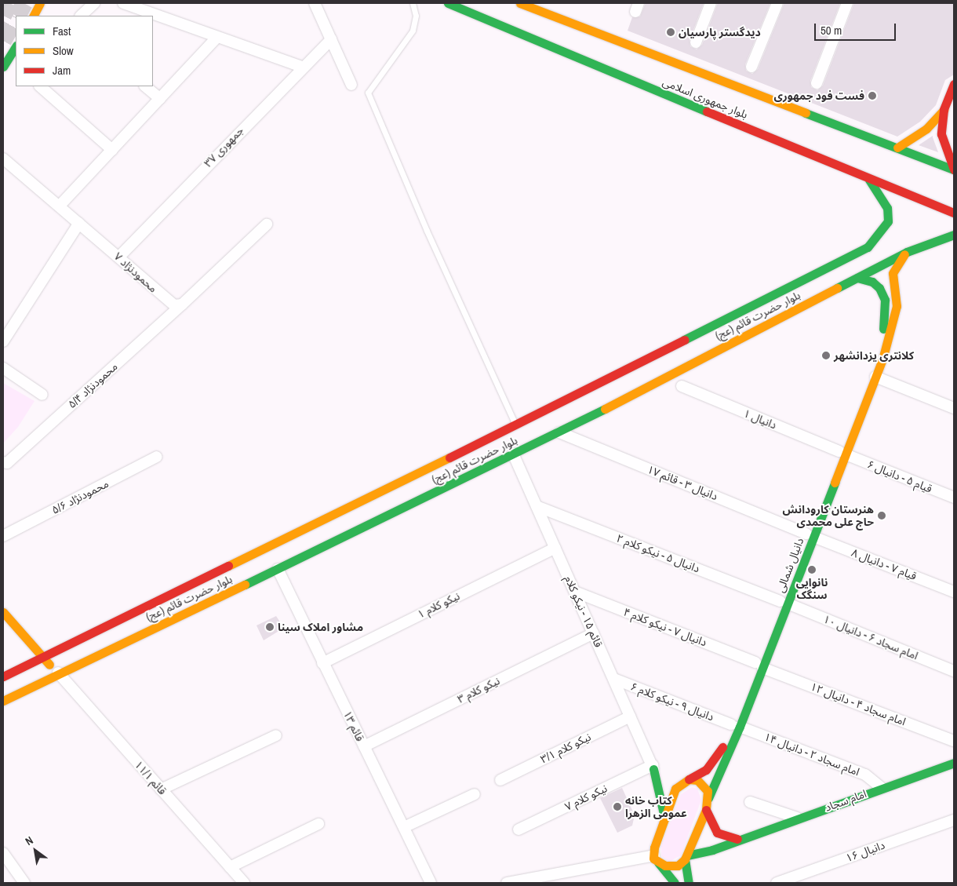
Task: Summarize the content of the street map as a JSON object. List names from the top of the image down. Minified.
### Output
{"streets":{"main road":["بلوار جمهوری اسلامی","بلوار حضرت قائم (عج)","دانیال شمالی","امام سجاد"],"street":["جمهوری ۳۷","محمودنژاد ۷","محمودنژاد ۵/۴","دانیال ۱","قیام ۵ - دانیال ۶","دانیال ۳ - قائم ۱۷","محمودنژاد ۵/۶","دانیال ۵ - نیکو کلام ۲","قیام ۷ - دانیال ۸","نیکو کلام ۱","قائم ۱۵ - نیکو کلام","دانیال ۷ - نیکو کلام ۴","امام سجاد ۶ - دانیال ۱۰","نیکو کلام ۳","دانیال ۹ - نیکو کلام ۶","امام سجاد ۴ - دانیال ۱۲","قائم ۱۳","نیکو کلام ۳/۱","امام سجاد ۲ - دانیال ۱۴","قائم ۱۱/۱","نیکو کلام ٧","دانیال ۱۶"]},"crossings":[["بلوار جمهوری اسلامی","بلوار حضرت قائم (عج)"],["جمهوری ۳۷","محمودنژاد ۷"],["محمودنژاد ۷","محمودنژاد ۵/۴"],["بلوار حضرت قائم (عج)","دانیال ۳ - قائم ۱۷"],["بلوار حضرت قائم (عج)","دانیال شمالی"],["بلوار حضرت قائم (عج)","قائم ۱۵ - نیکو کلام"],["بلوار حضرت قائم (عج)","قائم ۱۳"],["بلوار حضرت قائم (عج)","قائم ۱۱/۱"],["دانیال ۱","قیام ۵ - دانیال ۶"],["دانیال ۱","دانیال شمالی"],["قیام ۵ - دانیال ۶","دانیال شمالی"],["دانیال ۳ - قائم ۱۷","قیام ۷ - دانیال ۸"],["دانیال ۳ - قائم ۱۷","دانیال شمالی"],["دانیال ۵ - نیکو کلام ۲","دانیال شمالی"],["دانیال ۵ - نیکو کلام ۲","قائم ۱۵ - نیکو کلام"],["دانیال ۵ - نیکو کلام ۲","امام سجاد ۶ - دانیال ۱۰"],["قیام ۷ - دانیال ۸","دانیال شمالی"],["دانیال شمالی","دانیال ۷ - نیکو کلام ۴"],["دانیال شمالی","امام سجاد ۶ - دانیال ۱۰"],["دانیال شمالی","دانیال ۹ - نیکو کلام ۶"],["دانیال شمالی","امام سجاد ۴ - دانیال ۱۲"],["دانیال شمالی","امام سجاد ۲ - دانیال ۱۴"],["دانیال شمالی","امام سجاد"],["نیکو کلام ۱","قائم ۱۵ - نیکو کلام"],["نیکو کلام ۱","قائم ۱۳"],["قائم ۱۵ - نیکو کلام","دانیال ۷ - نیکو کلام ۴"],["قائم ۱۵ - نیکو کلام","نیکو کلام ۳"],["قائم ۱۵ - نیکو کلام","دانیال ۹ - نیکو کلام ۶"],["قائم ۱۵ - نیکو کلام","نیکو کلام ۳/۱"],["قائم ۱۵ - نیکو کلام","نیکو کلام ٧"],["دانیال ۷ - نیکو کلام ۴","امام سجاد ۴ - دانیال ۱۲"],["نیکو کلام ۳","قائم ۱۳"],["دانیال ۹ - نیکو کلام ۶","امام سجاد ۲ - دانیال ۱۴"],["امام سجاد ۲ - دانیال ۱۴","امام سجاد"]],"places":["دیدگستر پارسیان","فست فود جمهوری","کلانتری یزدانشهر","هنرستان کارودانش حاج علی محمدی","نانوایی سنگک","مشاور املاک سینا","کتاب خانه عمومی الزهرا"],"legend":["Fast","Slow","Jam"],"scale_bar":"50 m","north":"top left"}
